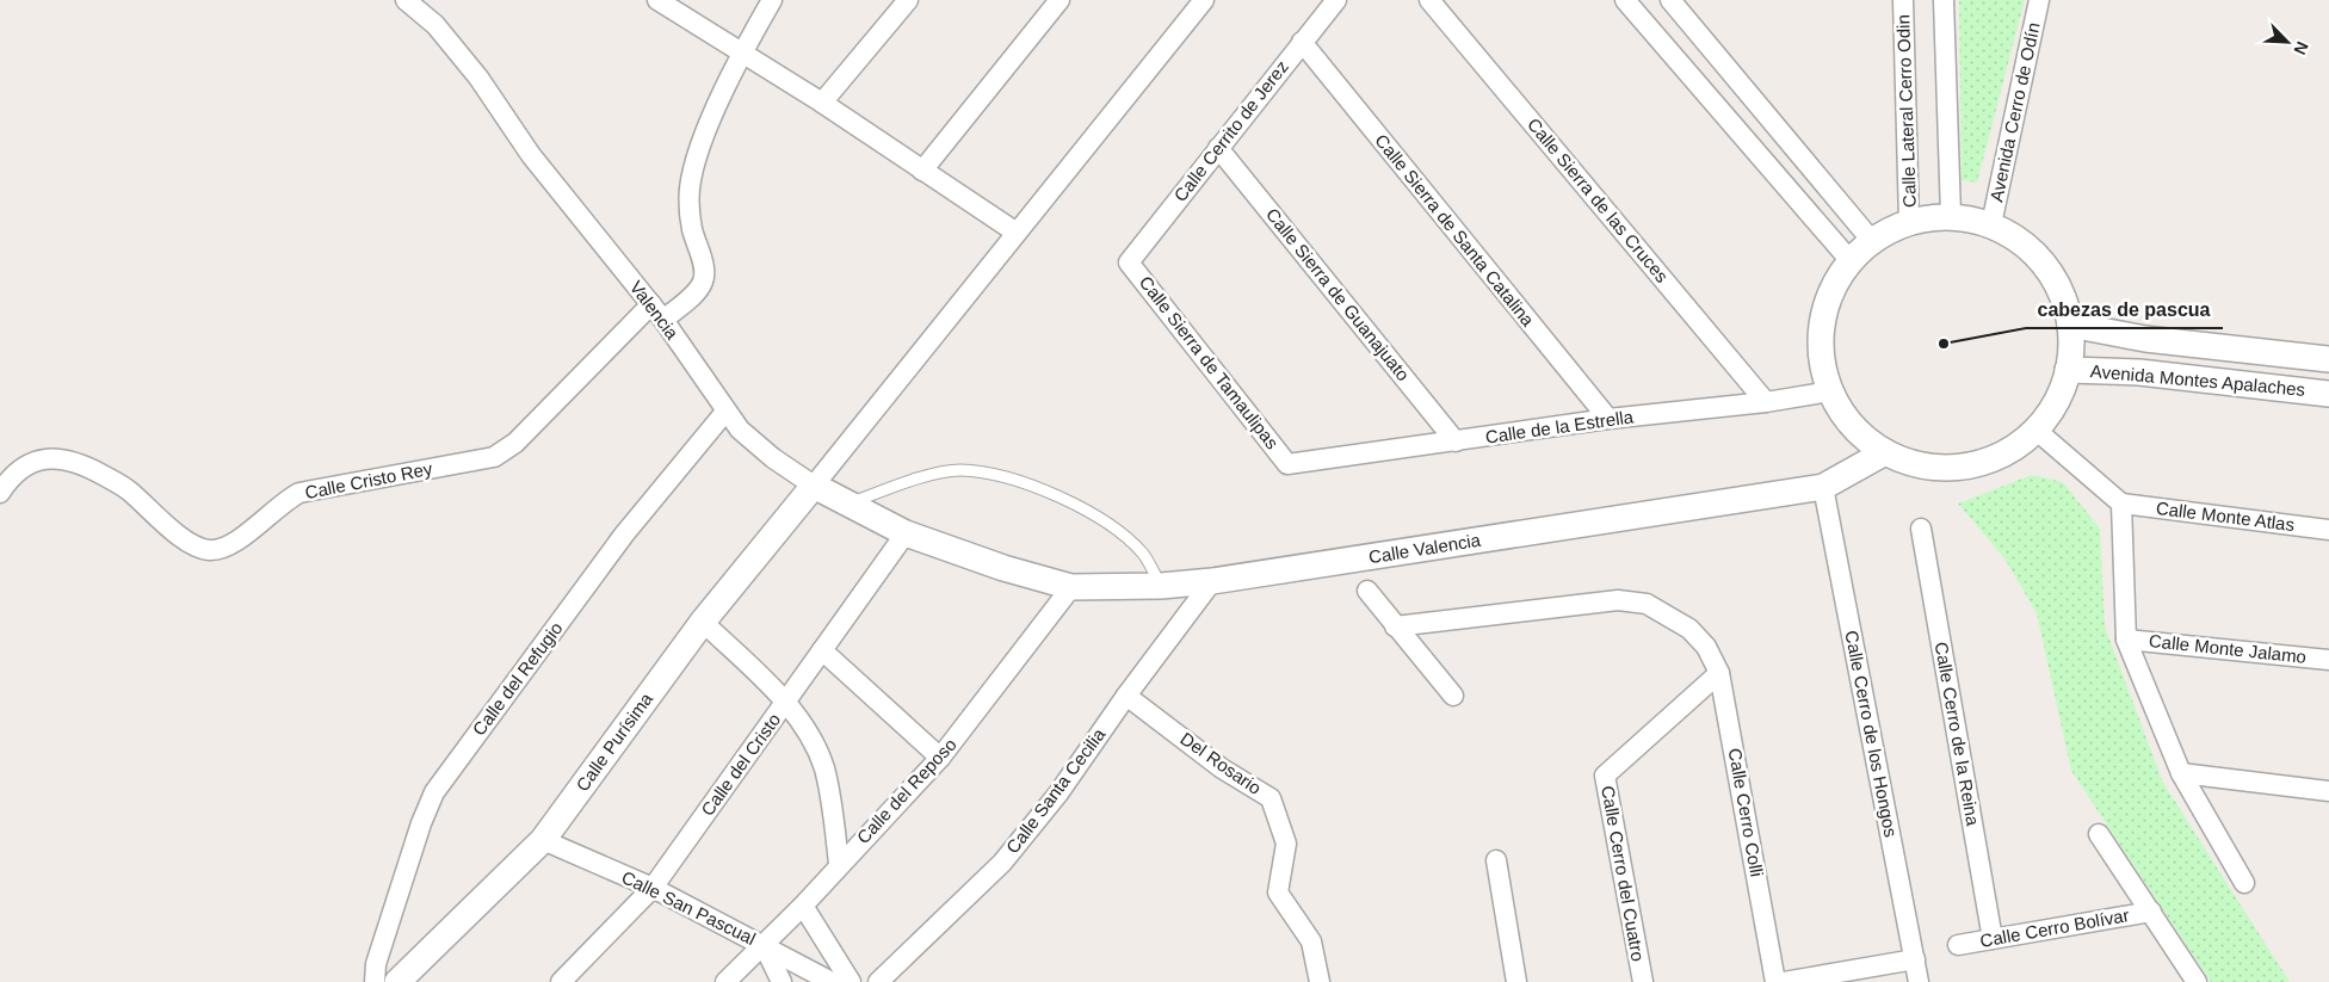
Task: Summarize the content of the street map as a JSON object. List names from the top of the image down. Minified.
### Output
{"streets":{"street":["Calle Lateral Cerro Odin","Avenida Cerro de Odín","Calle Cerrito de Jerez","Calle Sierra de las Cruces","Calle Sierra de Santa Catalina","Calle Sierra de Guanajuato","Valencia","Calle Sierra de Tamaulipas","Avenida Montes Apalaches","Calle de la Estrella","Calle Cristo Rey","Calle Monte Atlas","Calle Valencia","Calle Monte Jalamo","Calle del Refugio","Calle Cerro de los Hongos","Calle Cerro de la Reina","Calle Purísima","Del Rosario","Calle del Cristo","Calle del Reposo","Calle Santa Cecilia","Calle Cerro Colli","Calle Cerro del Cuatro","Calle San Pascual","Calle Cerro Bolívar"]},"crossings":[["Calle Cerrito de Jerez","Calle Sierra de Santa Catalina"],["Calle Cerrito de Jerez","Calle Sierra de Guanajuato"],["Calle Cerrito de Jerez","Calle Sierra de Tamaulipas"],["Calle Sierra de las Cruces","Calle de la Estrella"],["Calle Sierra de Santa Catalina","Calle de la Estrella"],["Calle Sierra de Guanajuato","Calle de la Estrella"],["Valencia","Calle Cristo Rey"],["Valencia","Calle Valencia"],["Valencia","Calle del Refugio"],["Valencia","Calle Purísima"],["Valencia","Calle del Cristo"],["Calle Sierra de Tamaulipas","Calle de la Estrella"],["Calle Valencia","Calle Cerro de los Hongos"],["Calle Valencia","Calle del Reposo"],["Calle Valencia","Calle Santa Cecilia"],["Calle Cerro de la Reina","Calle Cerro Bolívar"],["Calle Purísima","Calle San Pascual"],["Del Rosario","Calle Santa Cecilia"],["Calle del Cristo","Calle San Pascual"],["Calle del Reposo","Calle San Pascual"],["Calle Cerro Colli","Calle Cerro del Cuatro"]],"places":["cabezas de pascua"],"north":"bottom right"}
